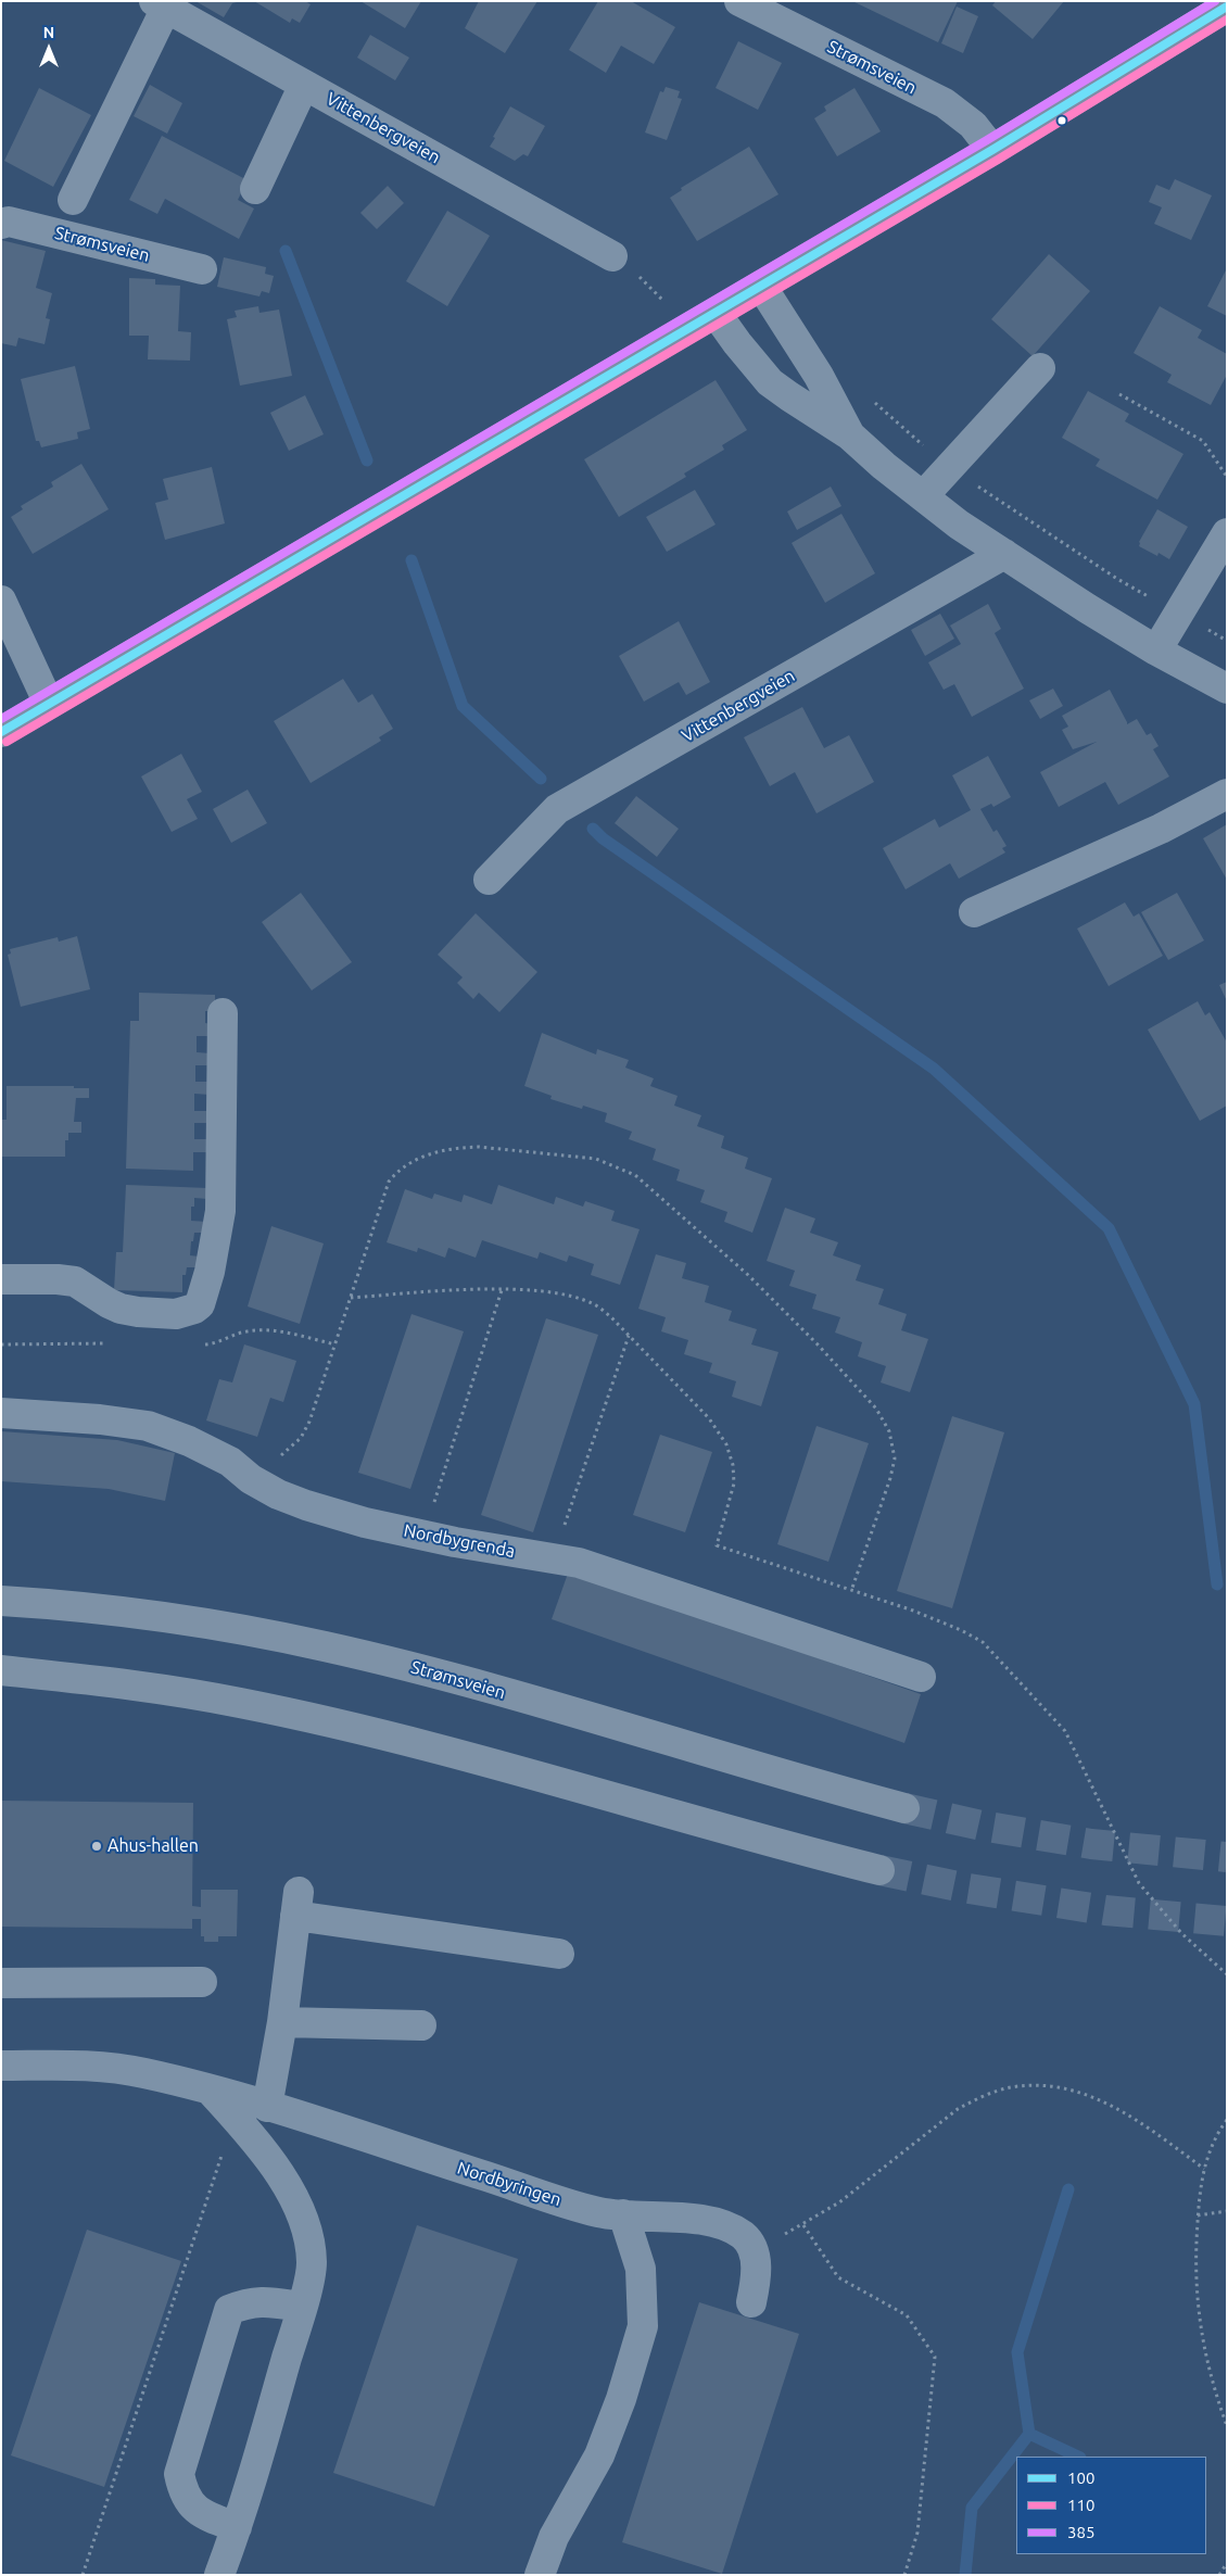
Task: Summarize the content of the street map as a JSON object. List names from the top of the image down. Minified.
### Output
{"streets":{"highway":["Strømsveien"],"street":["Vittenbergveien","Nordbygrenda","Nordbyringen"]},"places":["Ahus-hallen"],"lines":["transit line 385","transit line 100","transit line 110"],"legend":["100","110","385"],"north":"top"}
